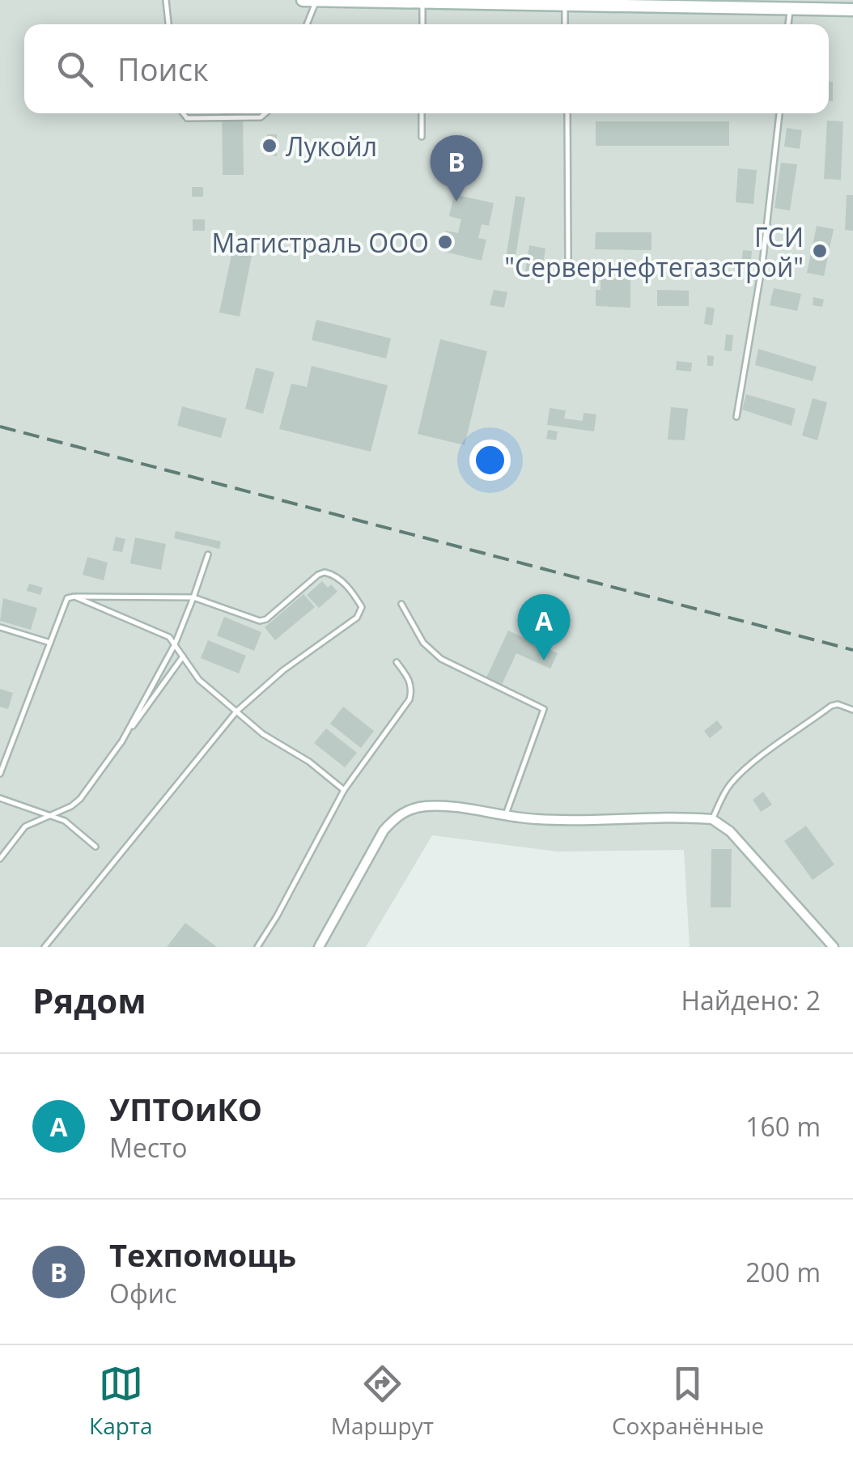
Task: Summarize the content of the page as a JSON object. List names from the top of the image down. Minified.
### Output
{"places":["Лукойл","Магистраль ООО","ГСИ \"Сервернефтегазстрой\""],"page":{"search":"Поиск","pins":["B","A"],"heading":["Рядом","Найдено: 2"],"list":[{"mark":"A","name":"УПТОиКО","note":"Место","value":"160 m"},{"mark":"B","name":"Техпомощь","note":"Офис","value":"200 m"}],"nav":["Карта","Маршрут","Сохранённые"]}}
